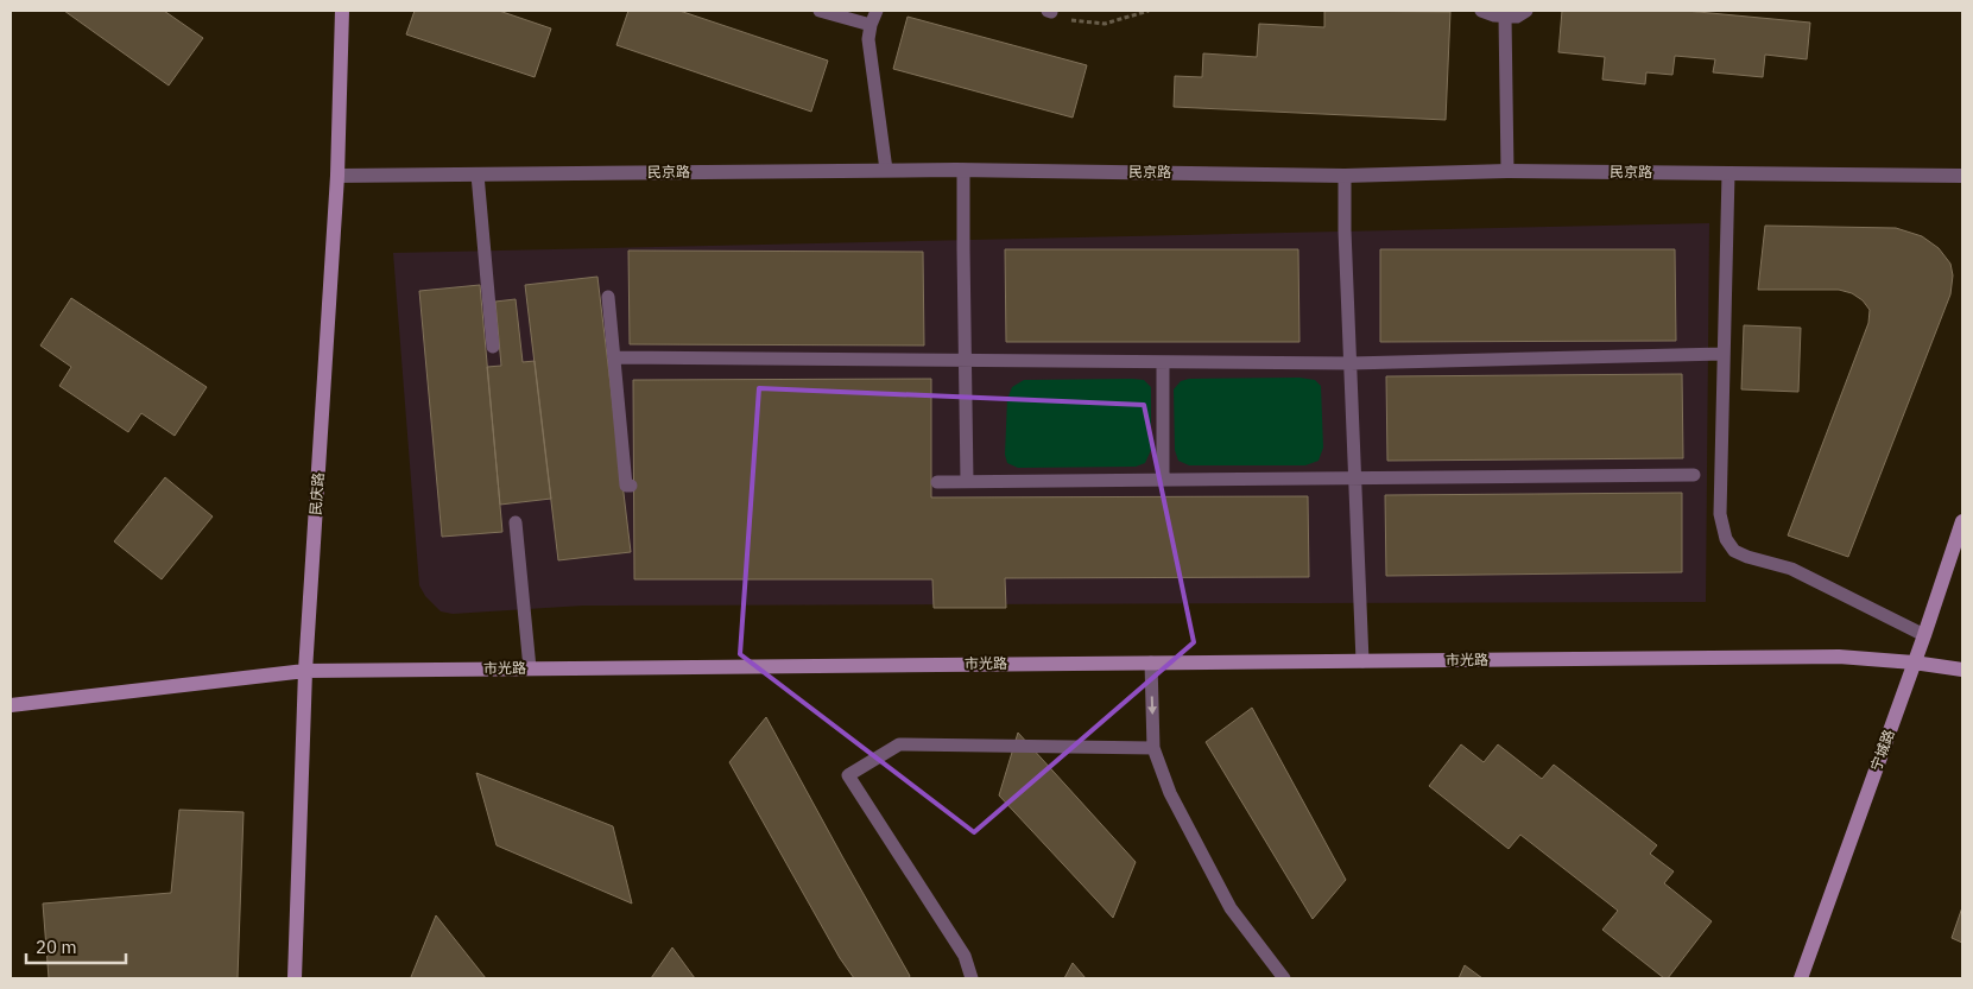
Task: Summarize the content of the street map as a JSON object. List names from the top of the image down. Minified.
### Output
{"streets":{"street":["民京路","民庆路","市光路","宁城路"]},"crossings":[["民京路","民庆路"],["民庆路","市光路"],["市光路","宁城路"]],"scale_bar":"20 m"}
